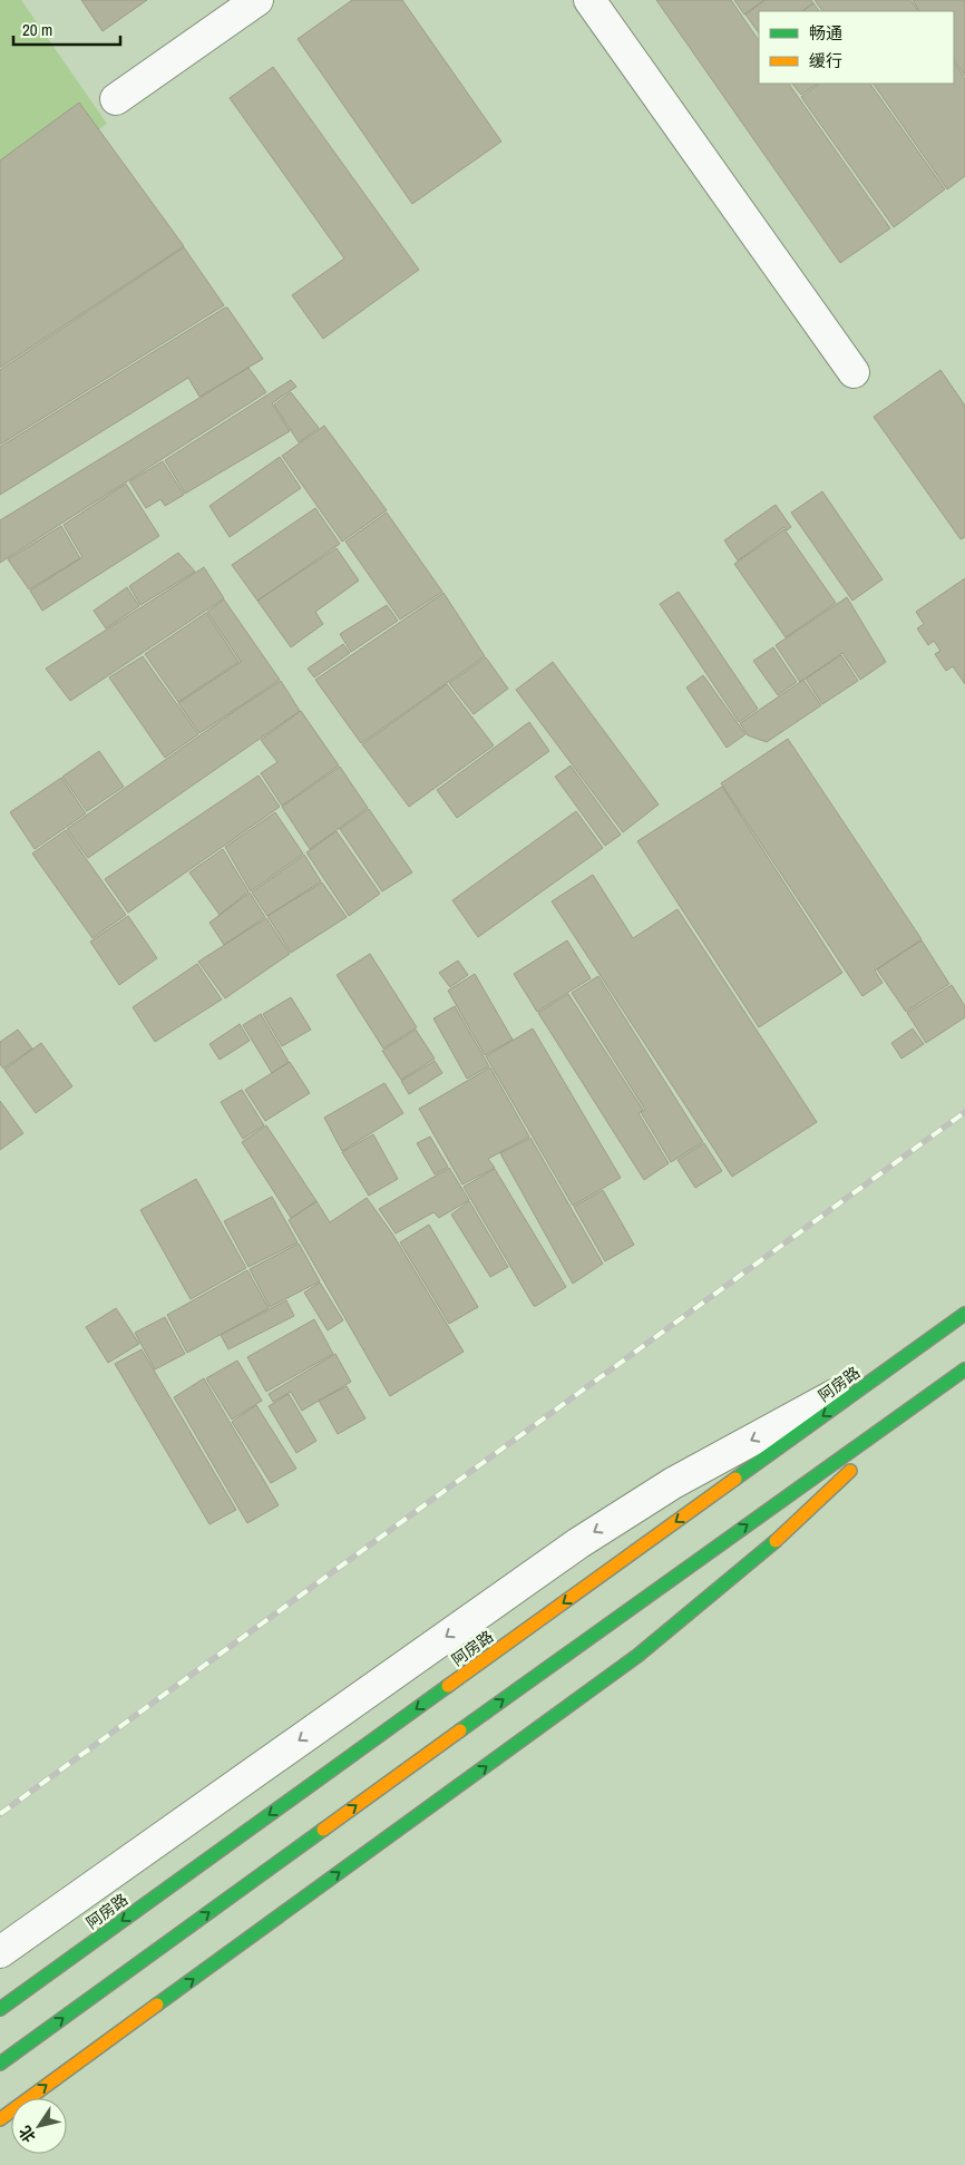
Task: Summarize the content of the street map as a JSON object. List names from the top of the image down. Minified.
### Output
{"streets":{"main road":["阿房路"]},"legend":["畅通","缓行"],"scale_bar":"20 m","north":"bottom left"}
